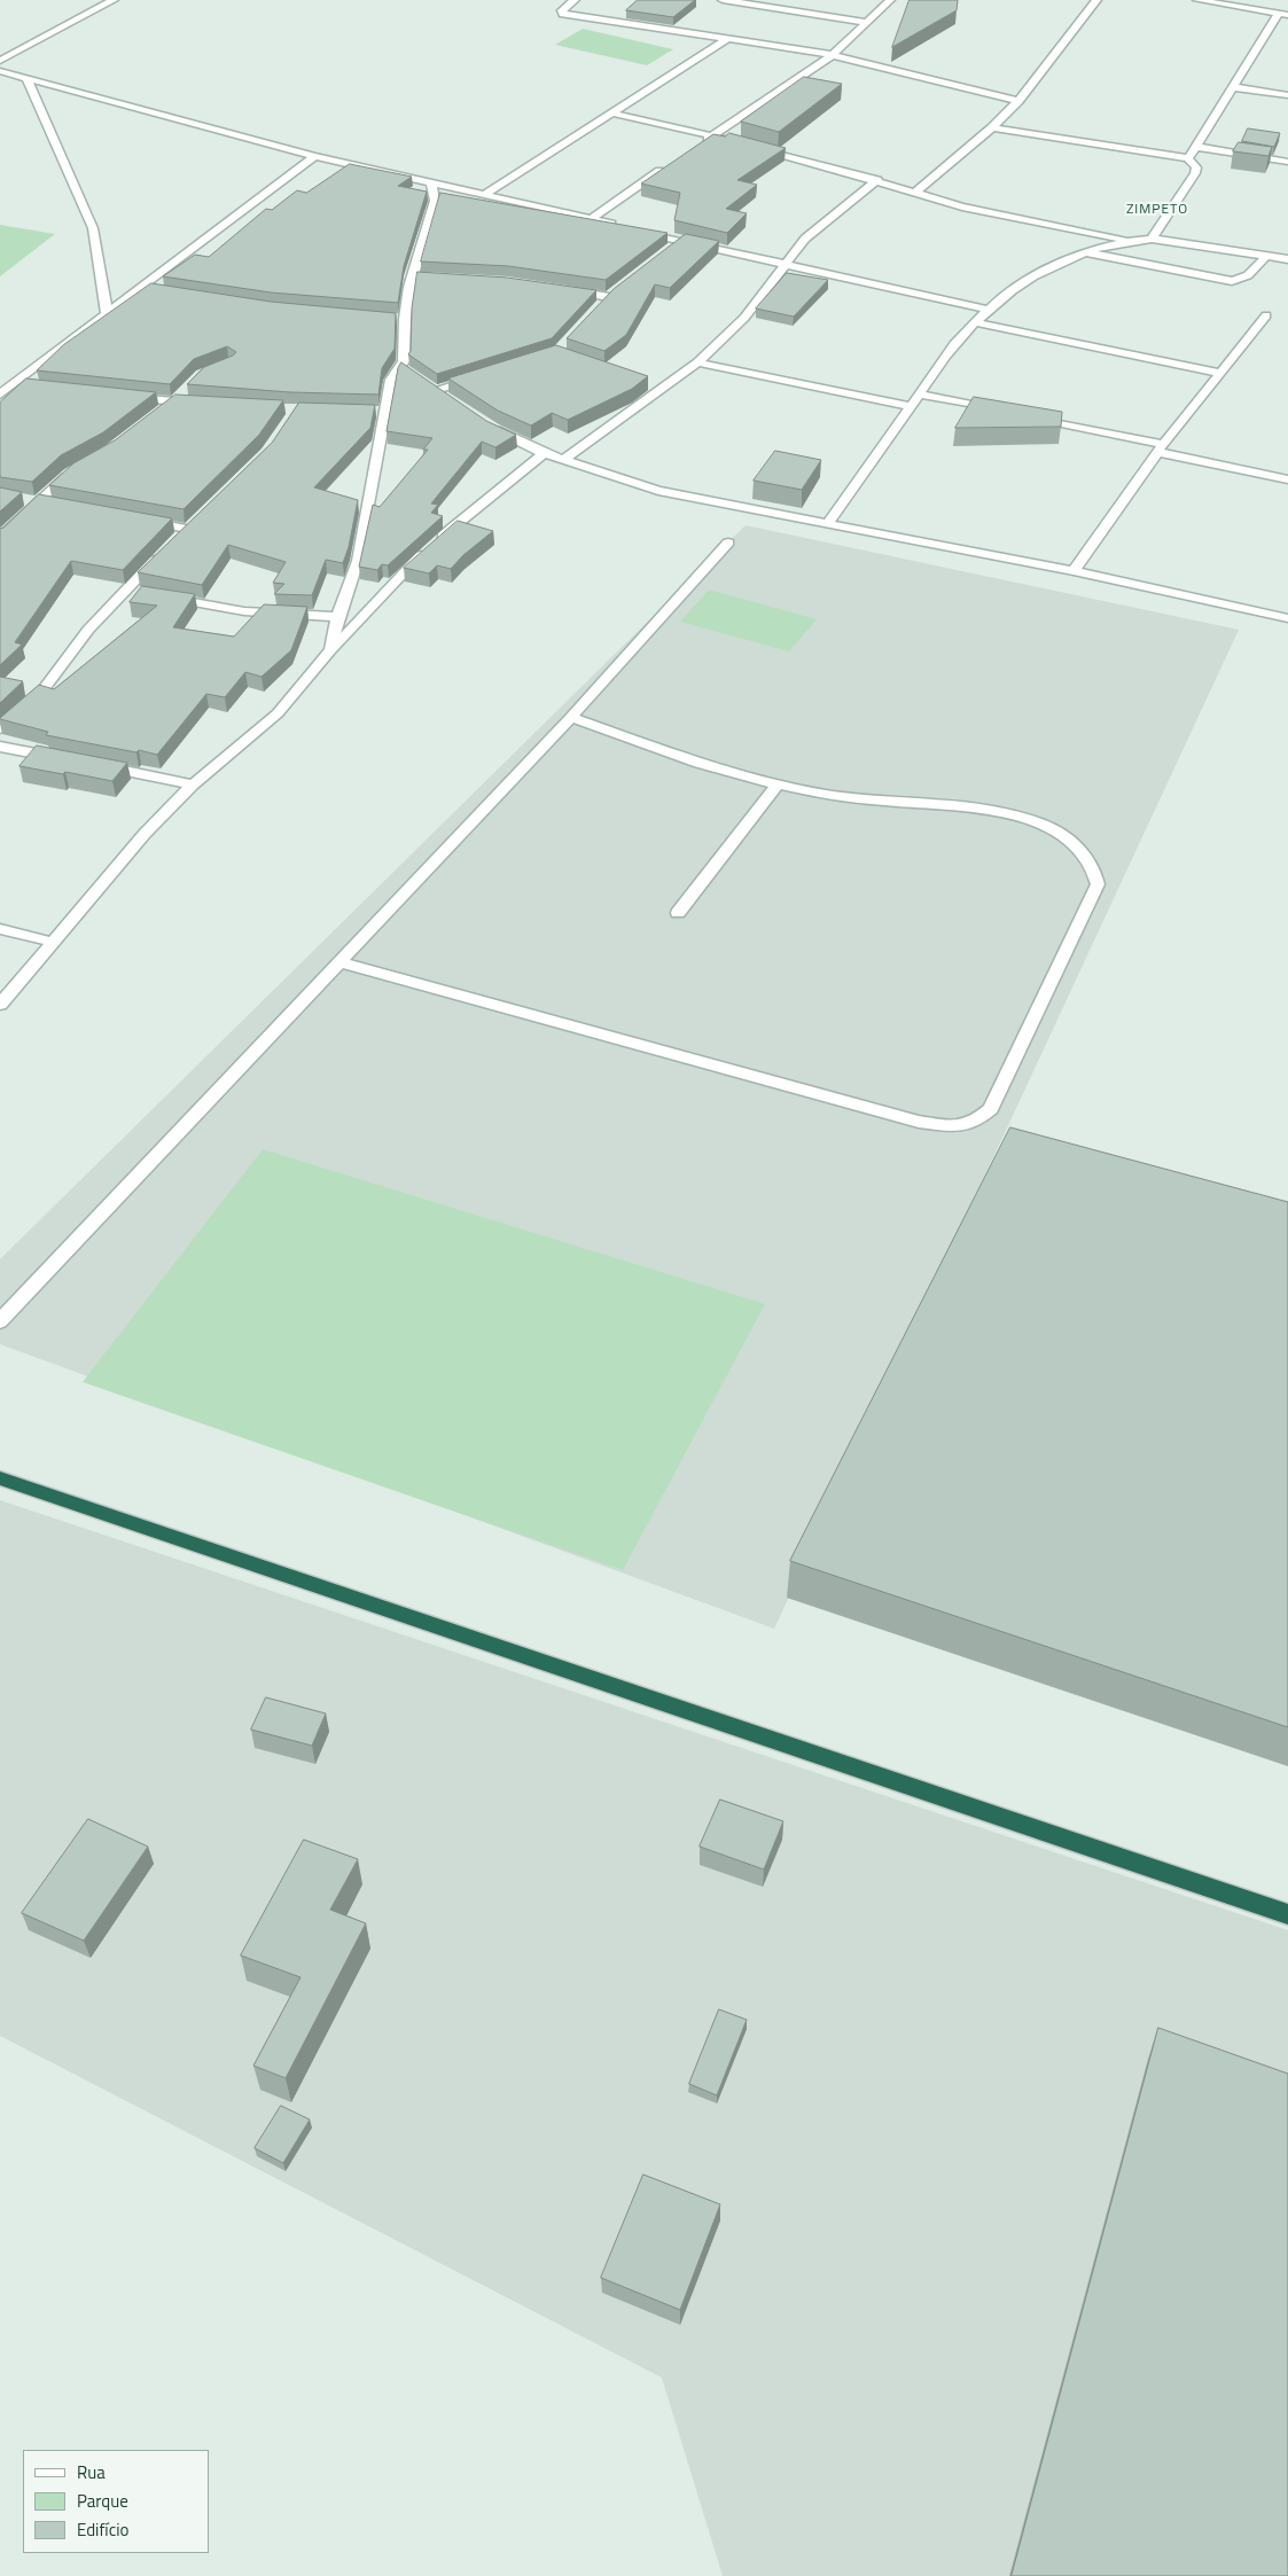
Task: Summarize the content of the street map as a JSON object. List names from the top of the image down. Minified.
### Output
{"districts":["ZIMPETO"],"legend":["Rua","Parque","Edifício"]}
